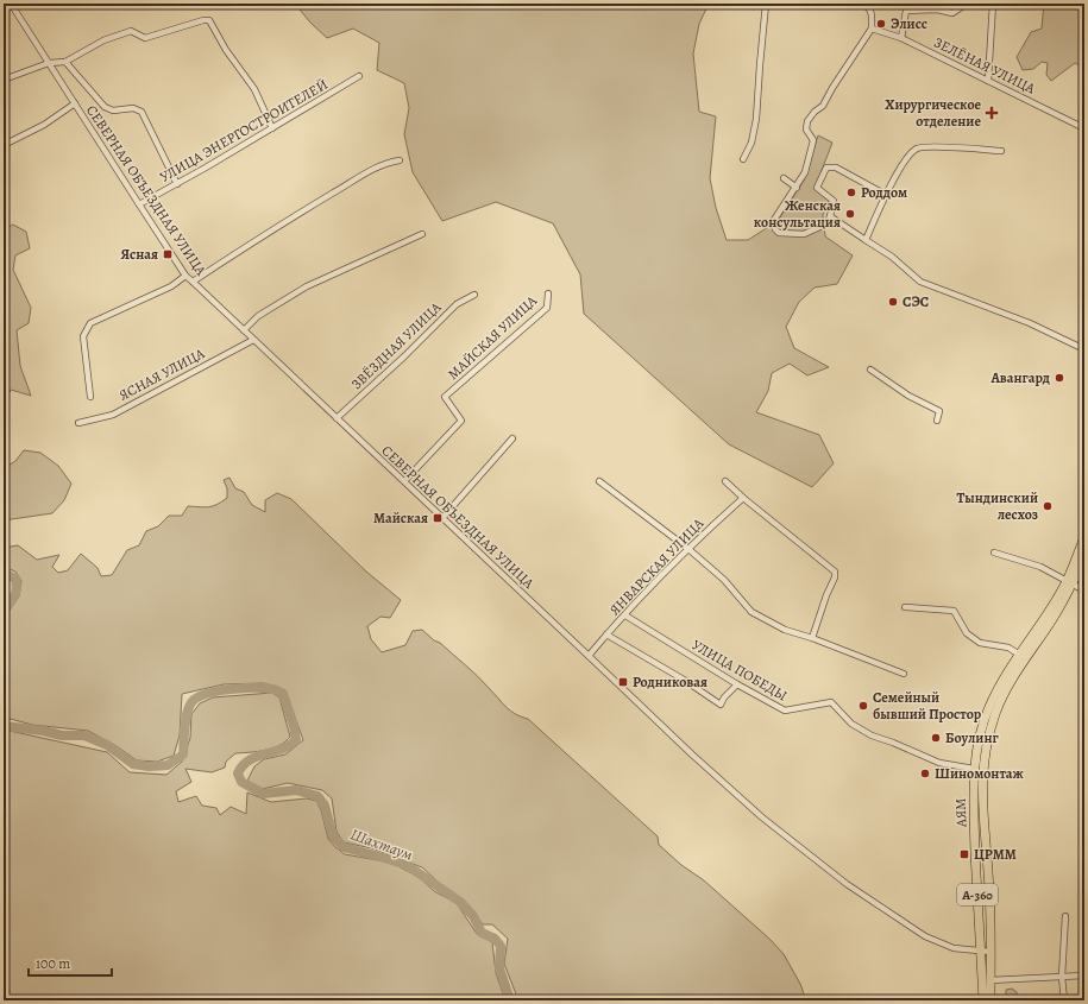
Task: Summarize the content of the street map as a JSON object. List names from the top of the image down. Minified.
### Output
{"streets":{"highway":["АЯМ","А-360"],"street":["ЗЕЛЁНАЯ УЛИЦА","УЛИЦА ЭНЕРГОСТРОИТЕЛЕЙ","СЕВЕРНАЯ ОБЪЕЗДНАЯ УЛИЦА","МАЙСКАЯ УЛИЦА","ЗВЁЗДНАЯ УЛИЦА","ЯСНАЯ УЛИЦА","ЯНВАРСКАЯ УЛИЦА","УЛИЦА ПОБЕДЫ"]},"crossings":[["УЛИЦА ЭНЕРГОСТРОИТЕЛЕЙ","СЕВЕРНАЯ ОБЪЕЗДНАЯ УЛИЦА"],["СЕВЕРНАЯ ОБЪЕЗДНАЯ УЛИЦА","МАЙСКАЯ УЛИЦА"],["СЕВЕРНАЯ ОБЪЕЗДНАЯ УЛИЦА","ЗВЁЗДНАЯ УЛИЦА"],["СЕВЕРНАЯ ОБЪЕЗДНАЯ УЛИЦА","ЯСНАЯ УЛИЦА"],["СЕВЕРНАЯ ОБЪЕЗДНАЯ УЛИЦА","ЯНВАРСКАЯ УЛИЦА"],["СЕВЕРНАЯ ОБЪЕЗДНАЯ УЛИЦА","АЯМ"],["ЯНВАРСКАЯ УЛИЦА","УЛИЦА ПОБЕДЫ"],["УЛИЦА ПОБЕДЫ","АЯМ"]],"water":["Шахтаум"],"places":{"other":["Элисс","Роддом","Женская консультация","СЭС","Авангард","Тындинский лесхоз","Семейный бывший Простор","Боулинг","Шиномонтаж"],"health":["Хирургическое отделение"],"transit":["Ясная","Майская","Родниковая","ЦРММ"]},"scale_bar":"100 m"}
